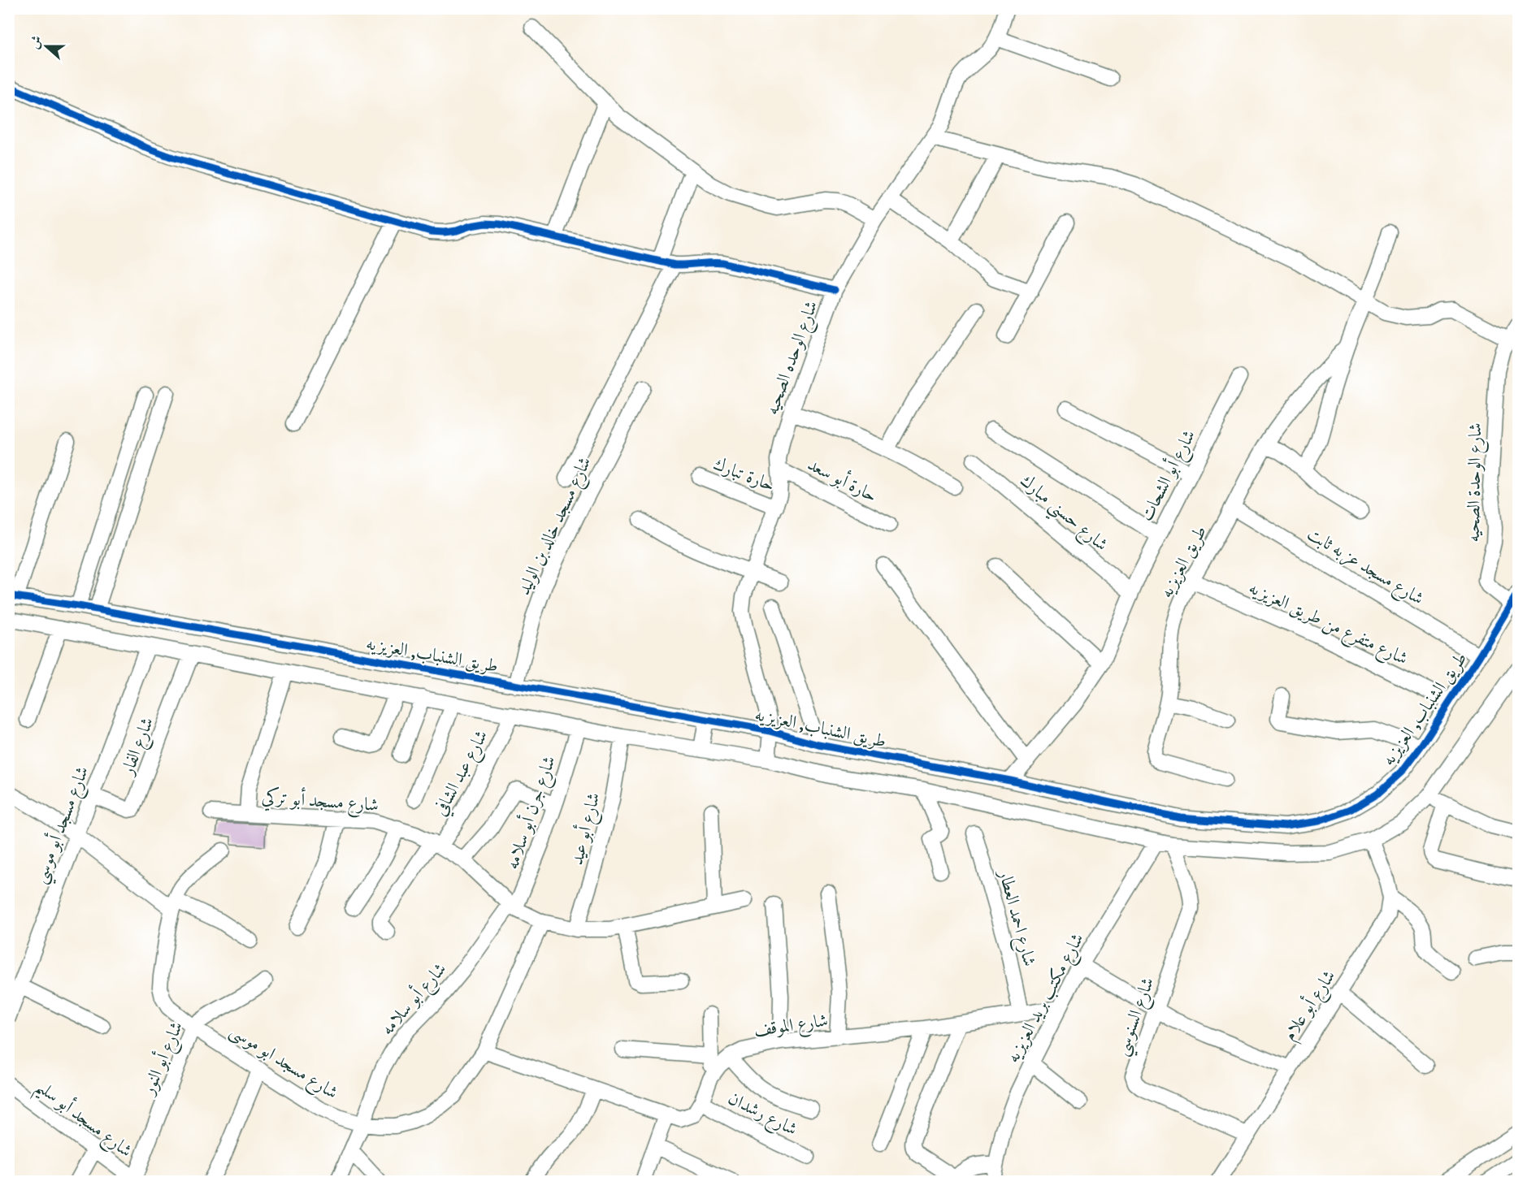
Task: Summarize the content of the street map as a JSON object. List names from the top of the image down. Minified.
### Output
{"streets":{"street":["شارع الوحده الصحيه","حارة تبارك","شارع أبو الشحات","حارة أبو سعد","شارع الوحدة الصحيه","شارع حسني مبارك","شارع مسجد خالد بن الوليد","طريق العزيزيه","شارع مسجد عزبه ثابت","شارع متفرع من طريق العزيزيه","طريق الشنباب, العزيزيه","شارع الفار","شارع عبد الشافي","شارع مسجد أبو تركي","شارع جرن أبو سلامه","شارع مسجد أبو موسي","شارع أبو عيد","شارع احمد العطار","شارع مكتب بريد العزيزيه","شارع أبو سلامه","شارع أبو علام","شارع السنوسي","شارع الموقف","شارع أبو النور","شارع مسجد ابو موسى","شارع رشدان","شارع مسجد أبو سليم"]},"crossings":[["شارع الوحده الصحيه","حارة تبارك"],["شارع الوحده الصحيه","حارة أبو سعد"],["شارع الوحده الصحيه","طريق الشنباب, العزيزيه"],["شارع أبو الشحات","شارع حسني مبارك"],["شارع أبو الشحات","طريق الشنباب, العزيزيه"],["شارع الوحدة الصحيه","طريق الشنباب, العزيزيه"],["شارع مسجد خالد بن الوليد","طريق الشنباب, العزيزيه"],["طريق العزيزيه","شارع مسجد عزبه ثابت"],["طريق العزيزيه","شارع متفرع من طريق العزيزيه"],["شارع مسجد عزبه ثابت","طريق الشنباب, العزيزيه"],["شارع متفرع من طريق العزيزيه","طريق الشنباب, العزيزيه"],["شارع الفار","شارع مسجد أبو موسي"],["شارع عبد الشافي","شارع مسجد أبو تركي"],["شارع مسجد أبو تركي","شارع جرن أبو سلامه"],["شارع مسجد أبو تركي","شارع أبو عيد"],["شارع مسجد أبو تركي","شارع أبو سلامه"],["شارع مسجد أبو تركي","شارع مسجد ابو موسى"],["شارع جرن أبو سلامه","شارع أبو سلامه"],["شارع احمد العطار","شارع الموقف"],["شارع مكتب بريد العزيزيه","شارع الموقف"],["شارع أبو سلامه","شارع مسجد ابو موسى"],["شارع أبو علام","شارع السنوسي"],["شارع الموقف","شارع مسجد ابو موسى"],["شارع الموقف","شارع رشدان"],["شارع أبو النور","شارع مسجد ابو موسى"],["شارع أبو النور","شارع مسجد أبو سليم"]],"north":"left"}
